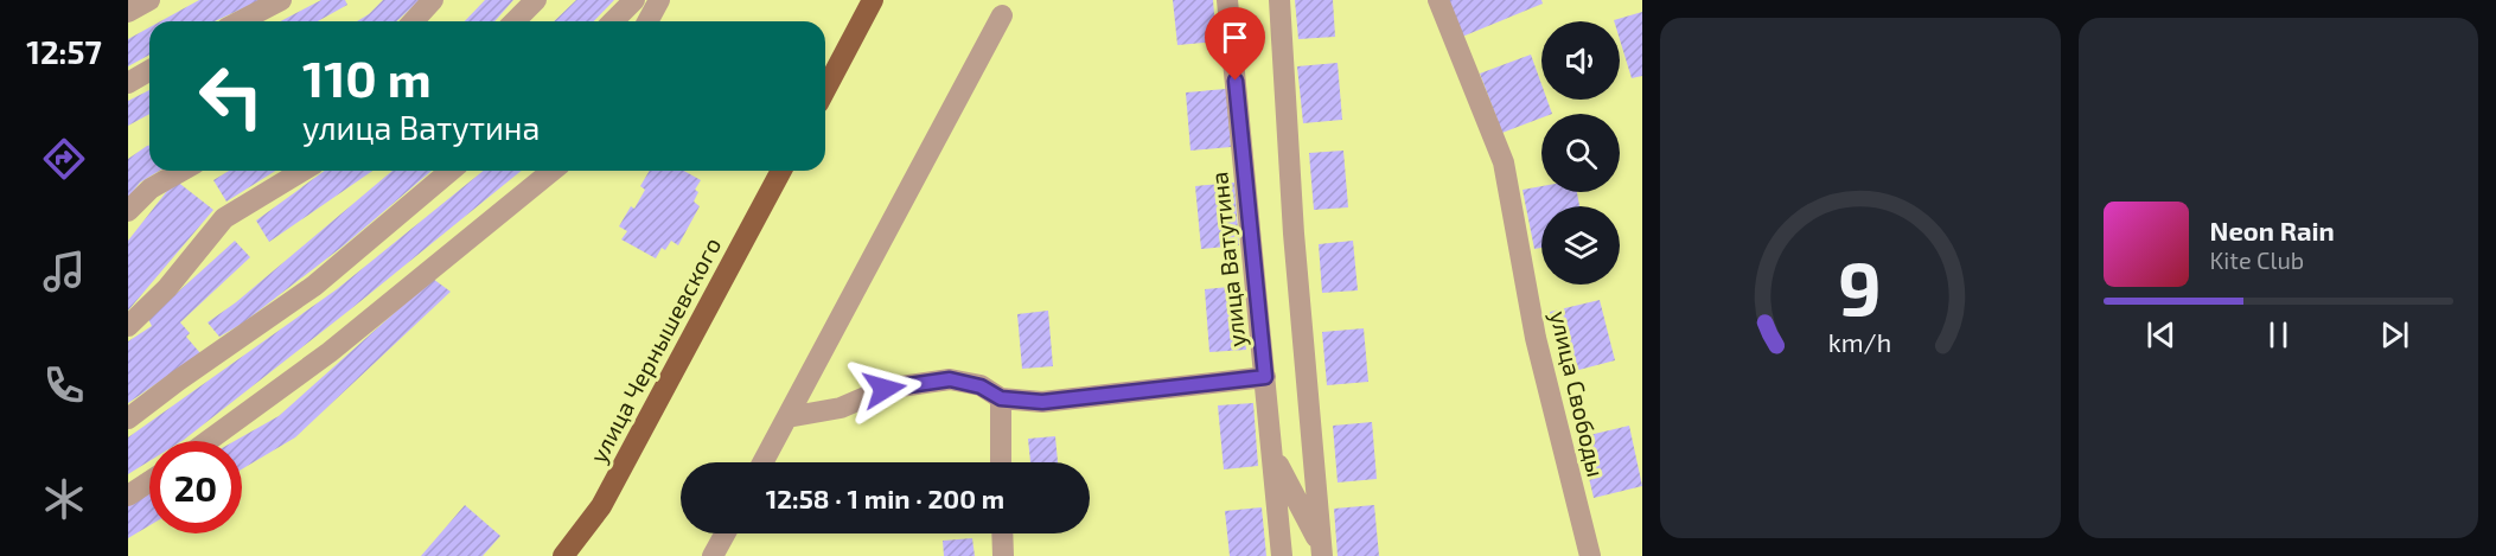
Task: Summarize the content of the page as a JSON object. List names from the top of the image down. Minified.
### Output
{"streets":{"main road":["улица Чернышевского"],"street":["улица Ватутина","улица Свободы"]},"page":{"tabs":"12:57","turn":["110 m","улица Ватутина"],"song":["Neon Rain","Kite Club"],"limit":"20","trip":"12:58 · 1 min · 200 m","gauge":["9","km/h"]}}
